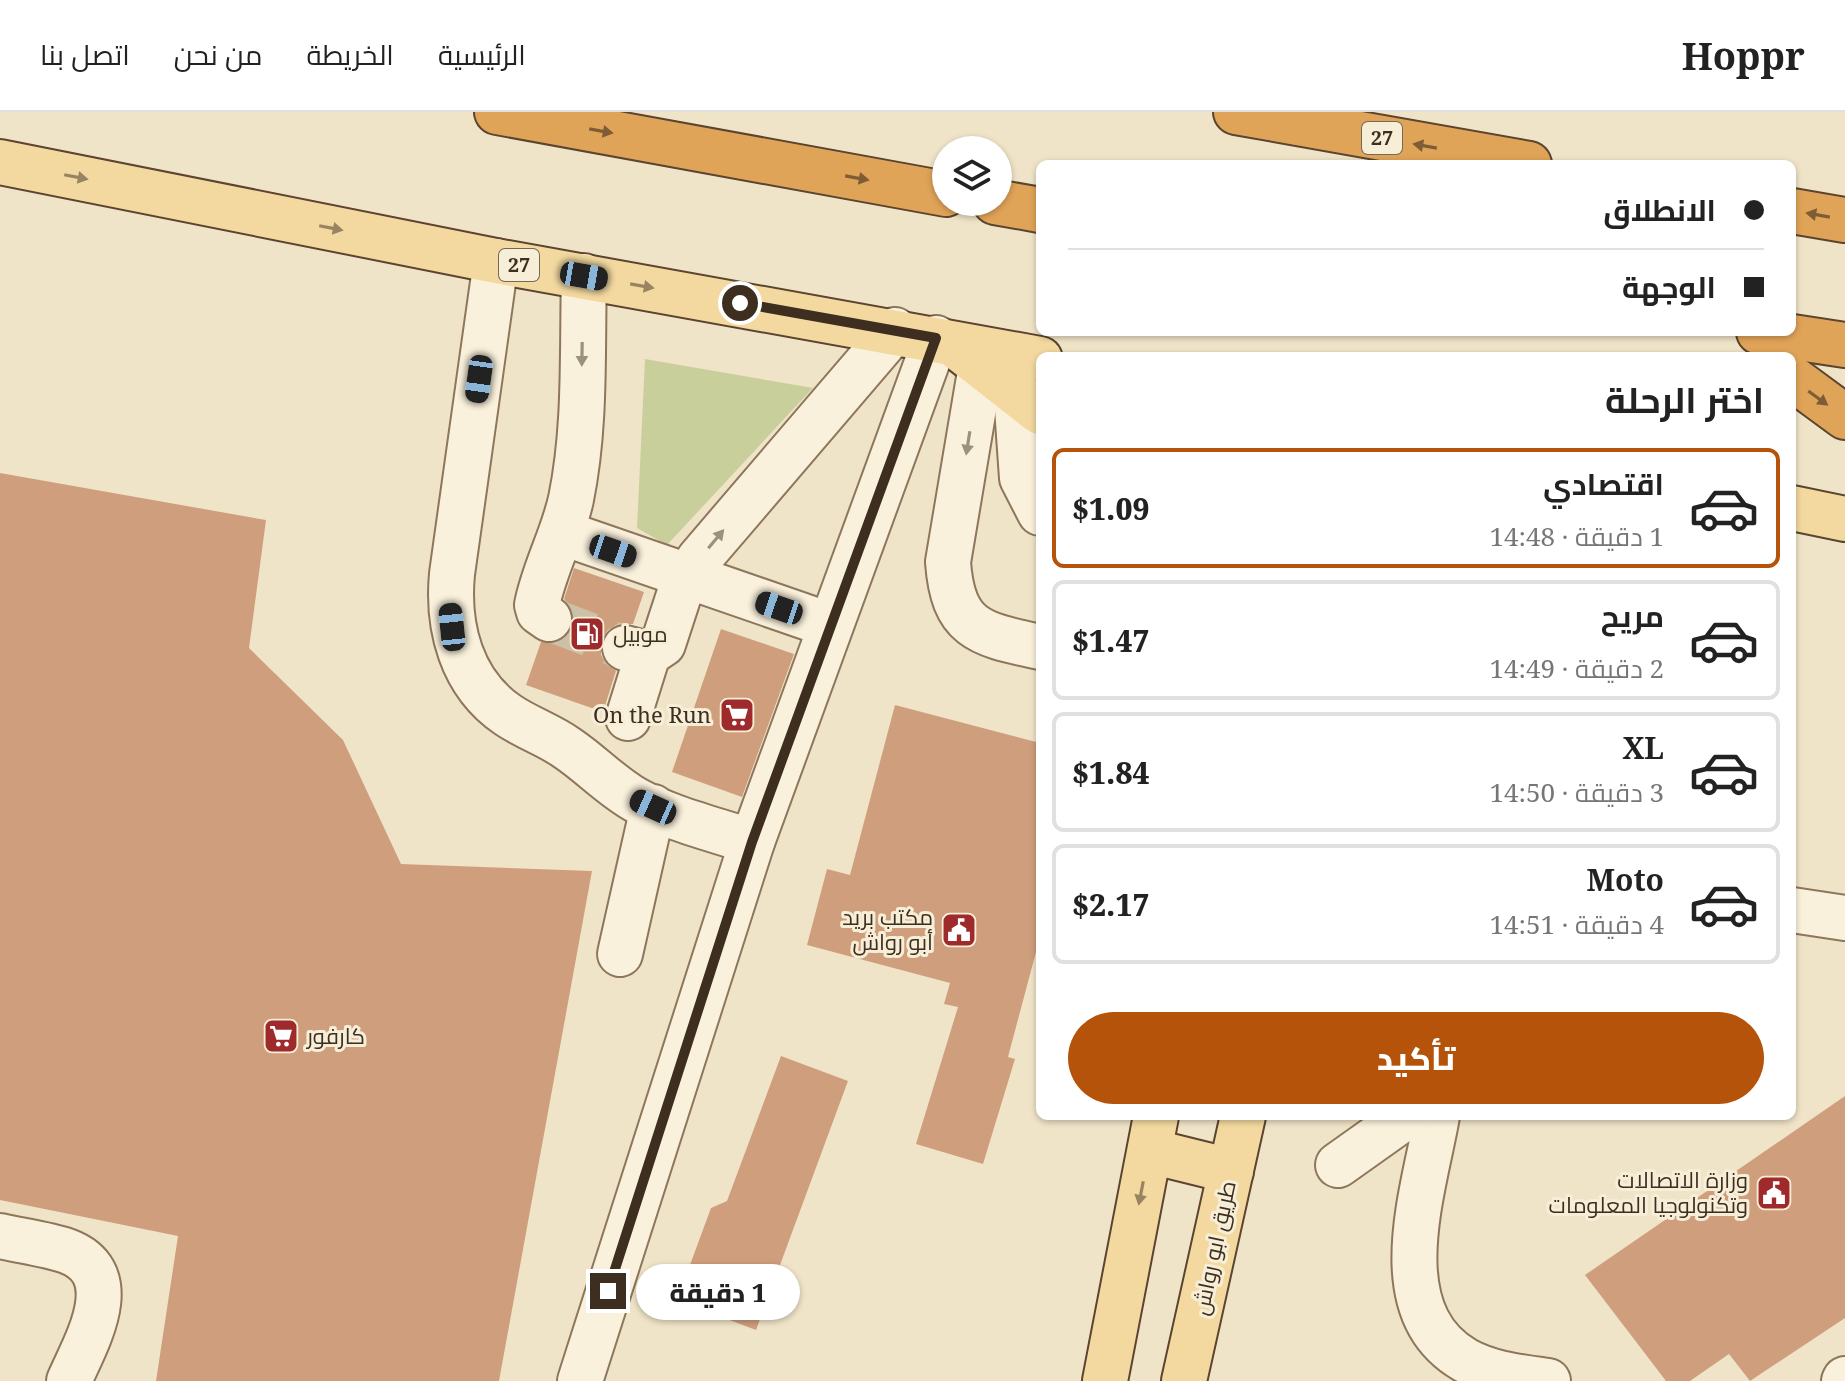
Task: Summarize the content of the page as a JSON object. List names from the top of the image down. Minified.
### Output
{"streets":{"highway":["27"],"main road":["طريق ابو رواش"]},"places":{"fuel station":["موبيل"],"supermarket":["On the Run","كارفور"],"public building":["مكتب بريد أبو رواش","وزارة الاتصالات وتكنولوجيا المعلومات"]},"page":{"header":"Hoppr","nav":["الرئيسية","الخريطة","من نحن","اتصل بنا"],"banner":["الانطلاق","الوجهة"],"heading":"اختر الرحلة","list":[{"name":"اقتصادي","note":"1 دقيقة · 14:48","value":"$1.09"},{"name":"مريح","note":"2 دقيقة · 14:49","value":"$1.47"},{"name":"XL","note":"3 دقيقة · 14:50","value":"$1.84"},{"name":"Moto","note":"4 دقيقة · 14:51","value":"$2.17"}],"buttons":"تأكيد","bubble":"1 دقيقة"}}
